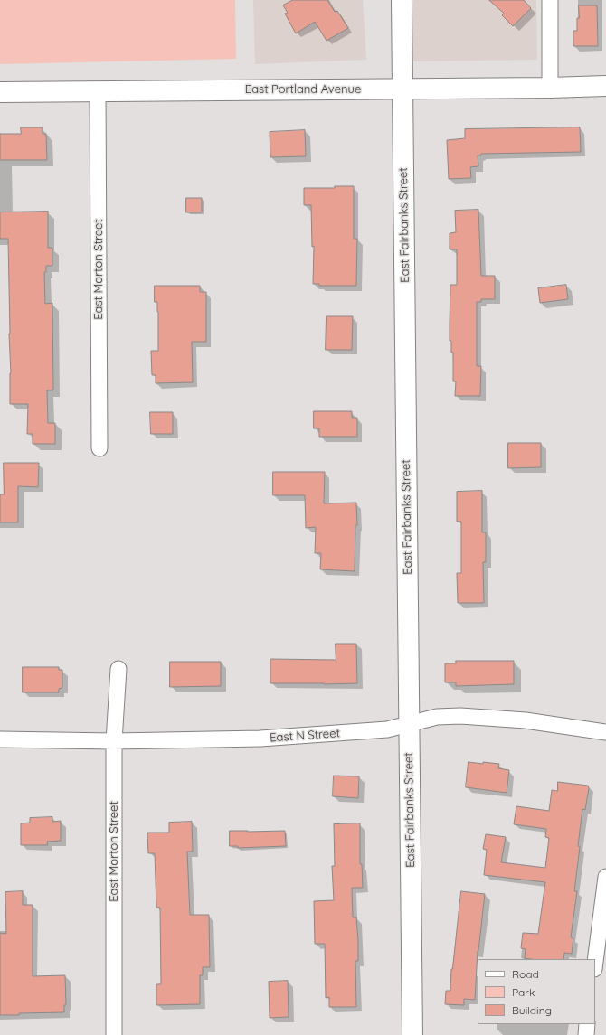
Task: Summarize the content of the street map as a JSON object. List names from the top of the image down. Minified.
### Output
{"streets":{"street":["East Portland Avenue","East Fairbanks Street","East Morton Street","East N Street"]},"crossings":[["East Portland Avenue","East Fairbanks Street"],["East Portland Avenue","East Morton Street"],["East Fairbanks Street","East N Street"],["East Morton Street","East N Street"]],"legend":["Road","Park","Building"]}
